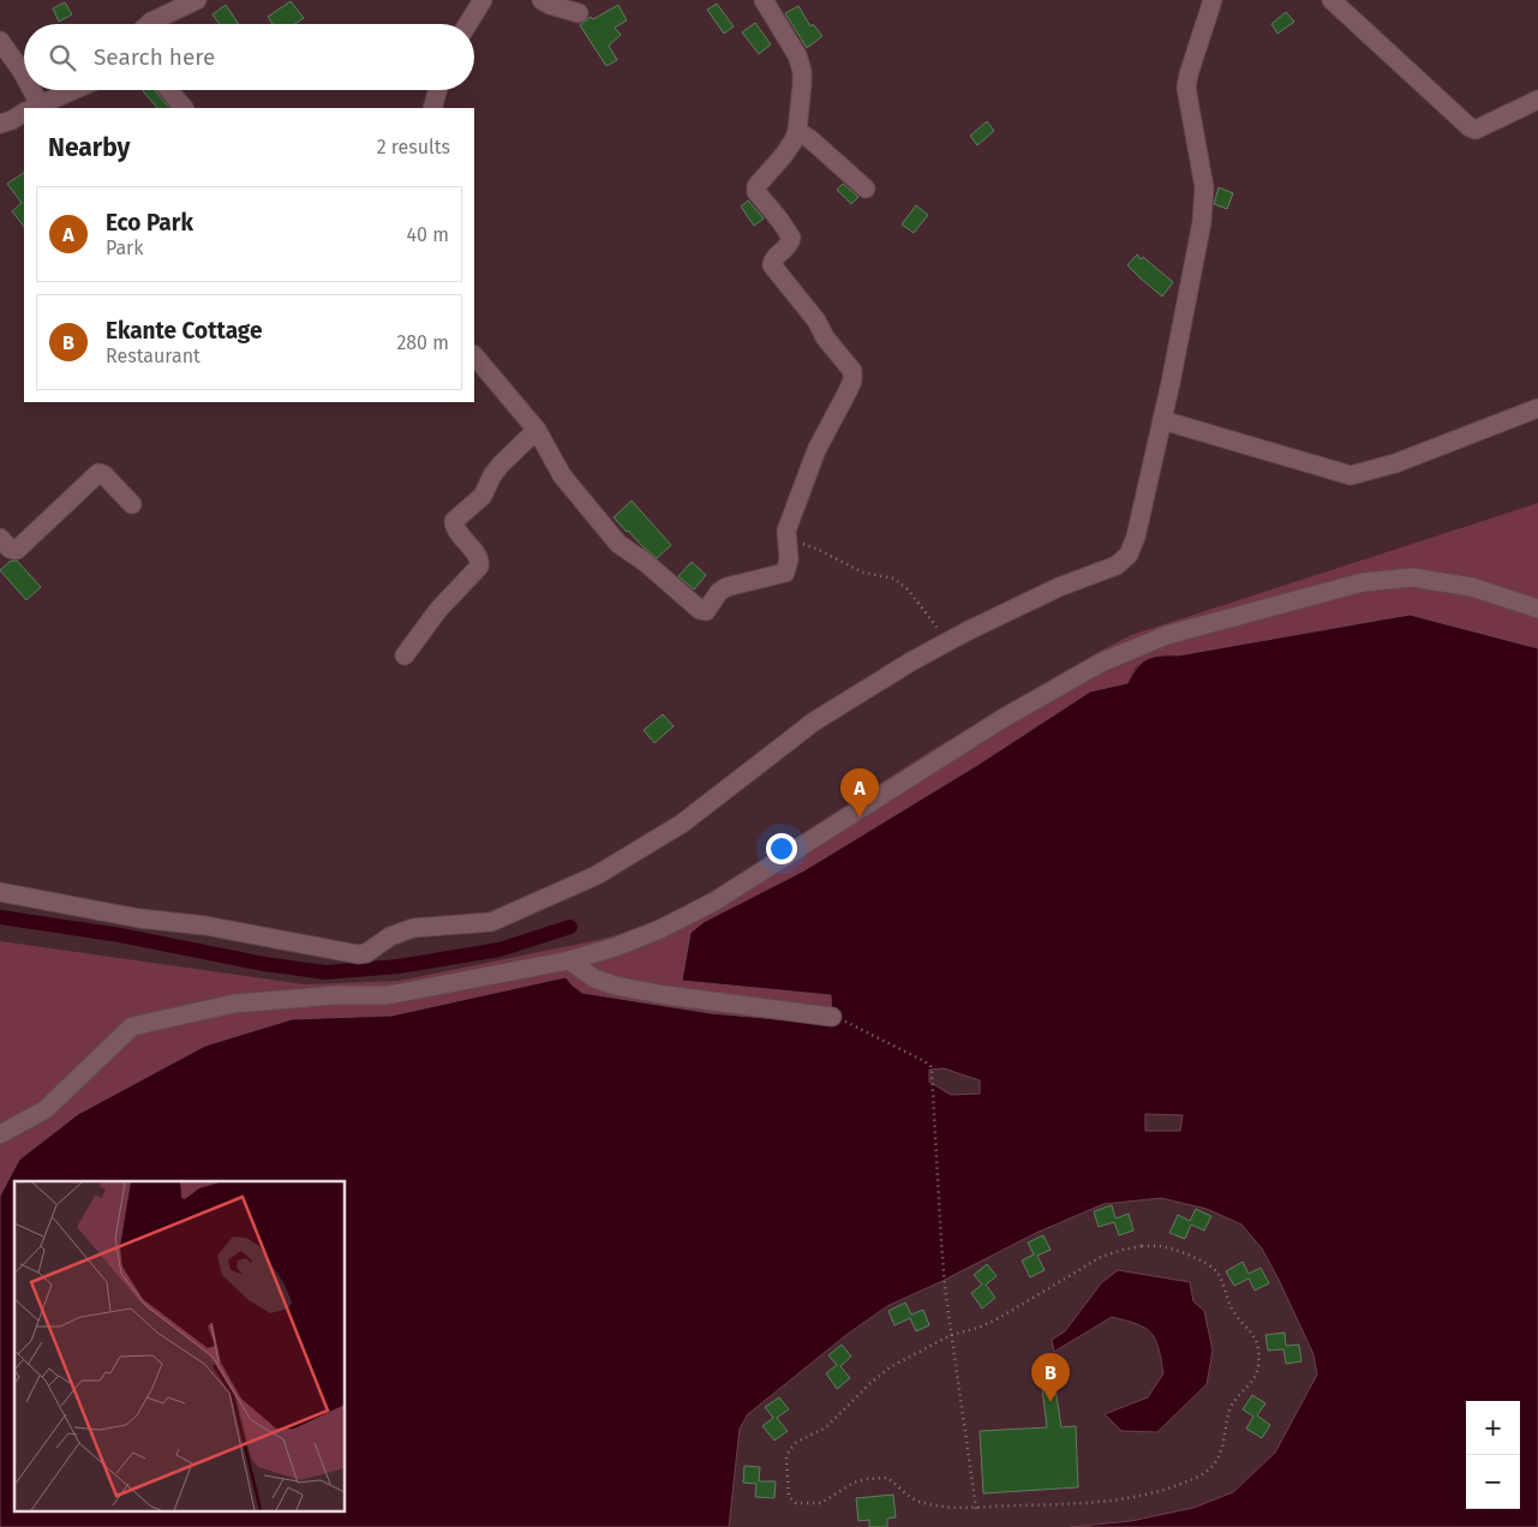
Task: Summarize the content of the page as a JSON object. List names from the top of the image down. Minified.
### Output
{"page":{"search":"Search here","heading":["Nearby","2 results"],"list":[{"mark":"A","name":"Eco Park","note":"Park","value":"40 m"},{"mark":"B","name":"Ekante Cottage","note":"Restaurant","value":"280 m"}],"pins":["A","B"],"map_buttons":["+","−"]}}
